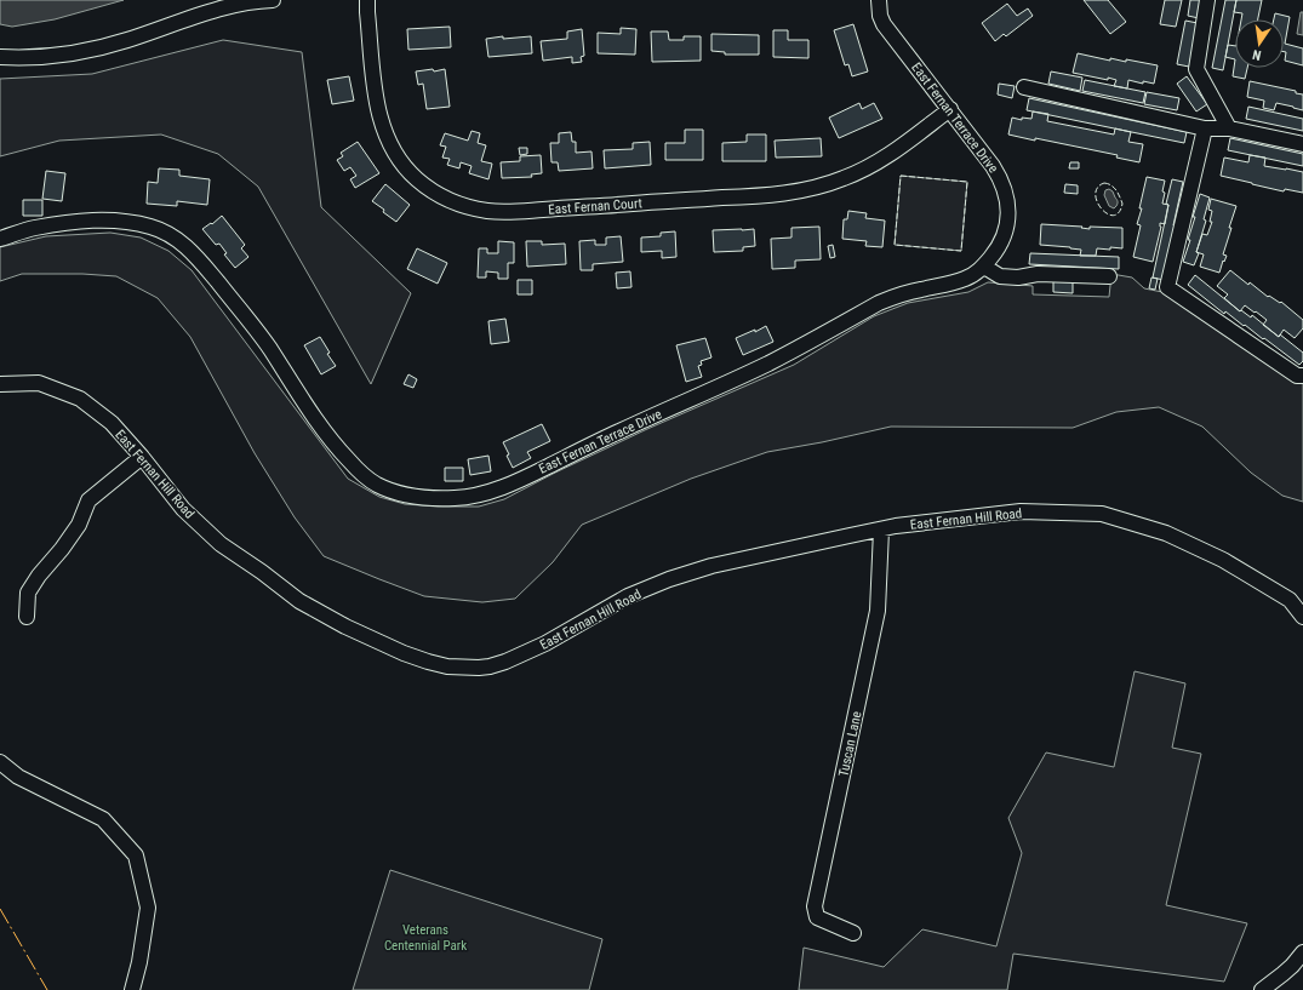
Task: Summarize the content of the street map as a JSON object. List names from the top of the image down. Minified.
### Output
{"streets":{"street":["East Fernan Terrace Drive","East Fernan Court","East Fernan Hill Road","Tuscan Lane"]},"crossings":[["East Fernan Terrace Drive","East Fernan Court"],["East Fernan Hill Road","Tuscan Lane"]],"parks":["Veterans Centennial Park"],"north":"bottom"}
